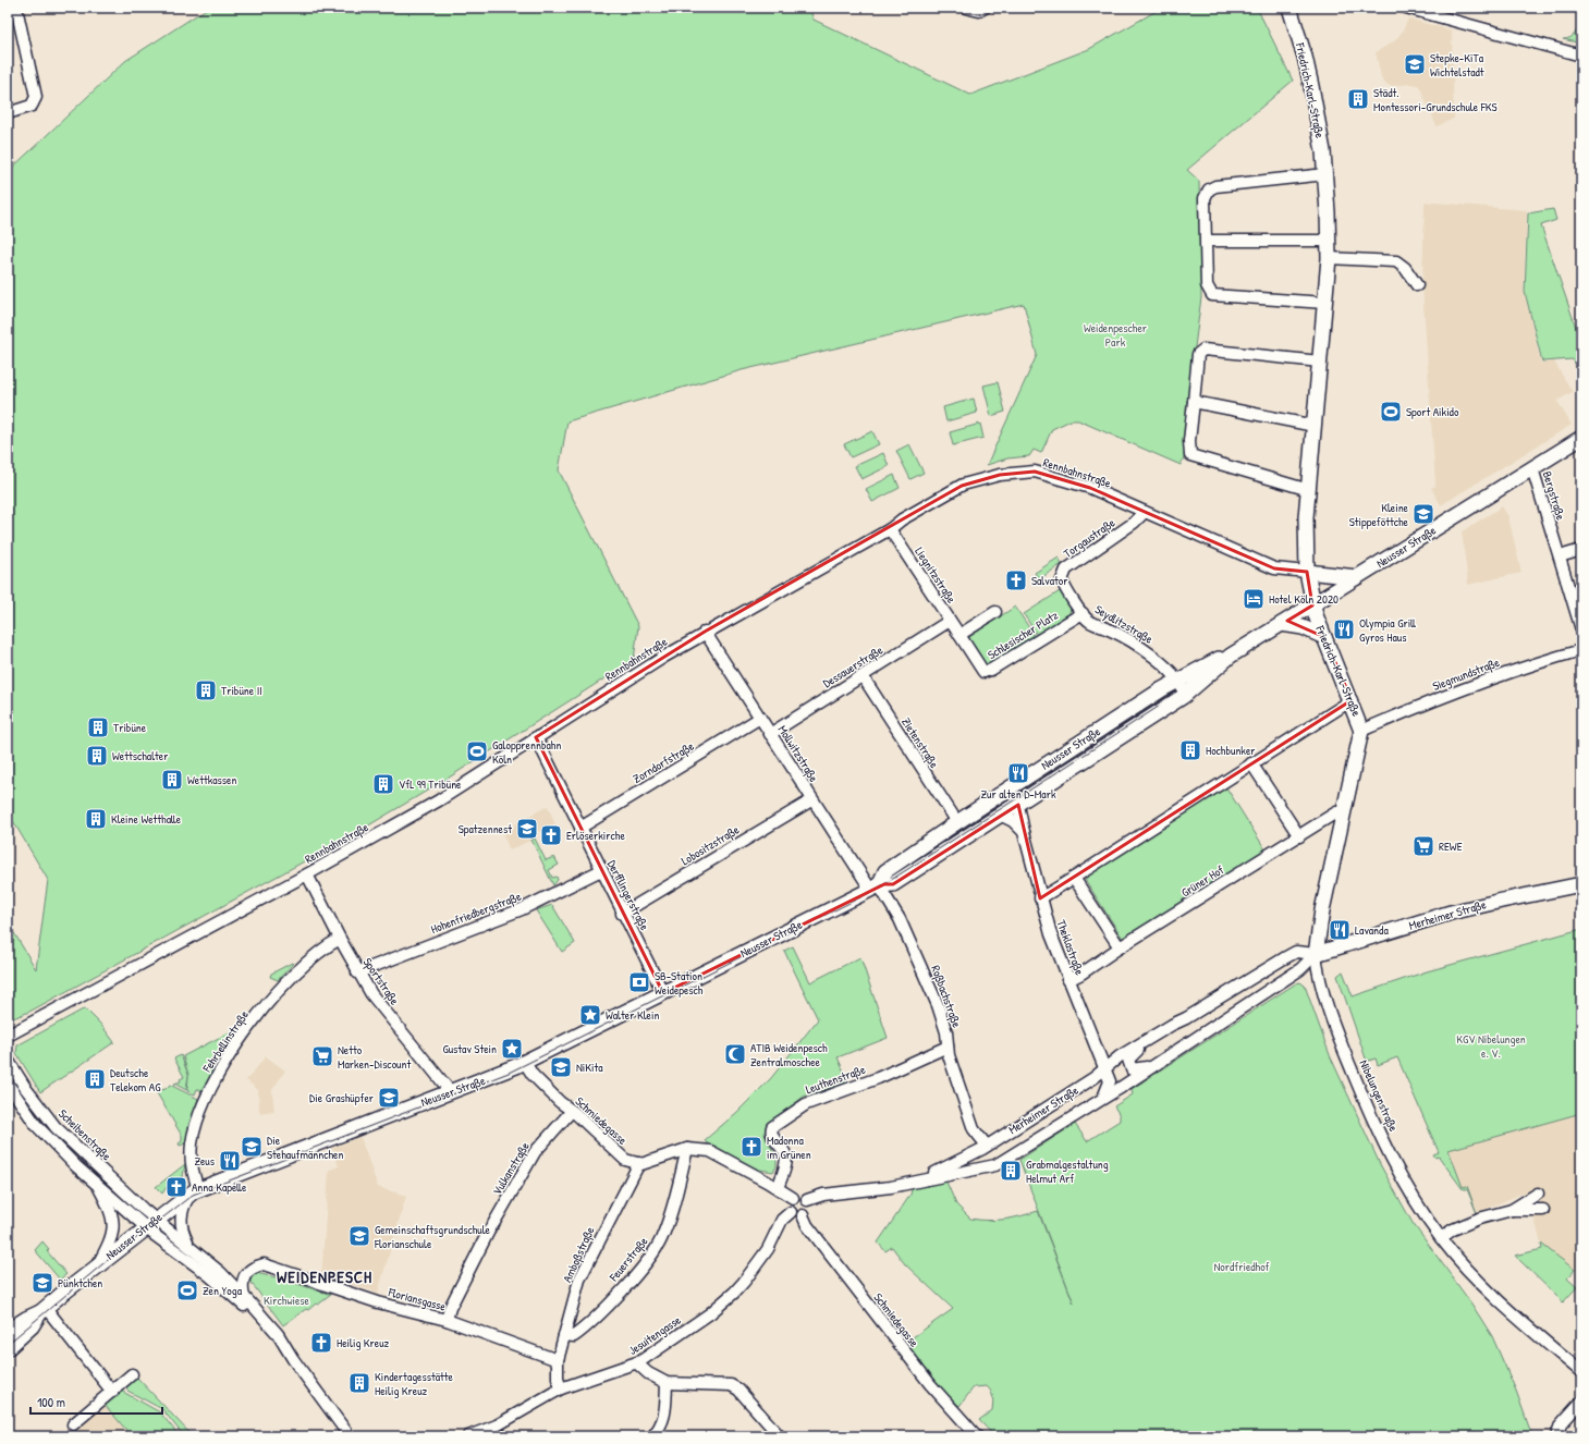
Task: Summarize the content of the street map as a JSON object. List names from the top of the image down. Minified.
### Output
{"streets":{"main road":["Friedrich-Karl-Straße","Neusser Straße","Merheimer Straße"],"street":["Rennbahnstraße","Bergstraße","Torgaustraße","Liegnitzstraße","Seydlitzstraße","Schlesischer Platz","Dessauerstraße","Siegmundstraße","Zietenstraße","Mollwitzstraße","Zorndorfstraße","Lobositzstraße","Grüner Hof","Derfflingerstraße","Hohenfriedbergstraße","Theklastraße","Sportstraße","Roßbachstraße","Fehrbellinstraße","Leuthenstraße","Nibelungenstraße","Schmiedegasse","Scheibenstraße","Vulkanstraße","Amboßstraße","Feuerstraße","Floriansgasse","Jesuitengasse"]},"crossings":[["Friedrich-Karl-Straße","Rennbahnstraße"],["Friedrich-Karl-Straße","Neusser Straße"],["Friedrich-Karl-Straße","Siegmundstraße"],["Friedrich-Karl-Straße","Grüner Hof"],["Friedrich-Karl-Straße","Merheimer Straße"],["Friedrich-Karl-Straße","Nibelungenstraße"],["Rennbahnstraße","Torgaustraße"],["Rennbahnstraße","Liegnitzstraße"],["Rennbahnstraße","Mollwitzstraße"],["Rennbahnstraße","Derfflingerstraße"],["Rennbahnstraße","Sportstraße"],["Bergstraße","Neusser Straße"],["Torgaustraße","Seydlitzstraße"],["Torgaustraße","Schlesischer Platz"],["Neusser Straße","Seydlitzstraße"],["Neusser Straße","Zietenstraße"],["Neusser Straße","Mollwitzstraße"],["Neusser Straße","Derfflingerstraße"],["Neusser Straße","Theklastraße"],["Neusser Straße","Sportstraße"],["Neusser Straße","Roßbachstraße"],["Neusser Straße","Fehrbellinstraße"],["Neusser Straße","Schmiedegasse"],["Neusser Straße","Scheibenstraße"],["Liegnitzstraße","Schlesischer Platz"],["Liegnitzstraße","Dessauerstraße"],["Seydlitzstraße","Schlesischer Platz"],["Dessauerstraße","Zietenstraße"],["Dessauerstraße","Mollwitzstraße"],["Mollwitzstraße","Zorndorfstraße"],["Mollwitzstraße","Lobositzstraße"],["Mollwitzstraße","Roßbachstraße"],["Zorndorfstraße","Derfflingerstraße"],["Lobositzstraße","Derfflingerstraße"],["Grüner Hof","Theklastraße"],["Derfflingerstraße","Hohenfriedbergstraße"],["Hohenfriedbergstraße","Sportstraße"],["Merheimer Straße","Theklastraße"],["Merheimer Straße","Roßbachstraße"],["Merheimer Straße","Nibelungenstraße"],["Merheimer Straße","Schmiedegasse"],["Merheimer Straße","Jesuitengasse"],["Sportstraße","Fehrbellinstraße"],["Roßbachstraße","Leuthenstraße"],["Schmiedegasse","Vulkanstraße"],["Schmiedegasse","Amboßstraße"],["Schmiedegasse","Jesuitengasse"],["Vulkanstraße","Floriansgasse"],["Amboßstraße","Feuerstraße"],["Amboßstraße","Floriansgasse"],["Amboßstraße","Jesuitengasse"]],"districts":["WEIDENPESCH"],"parks":["Weidenpescher Park","KGV Nibelungen e. V.","Nordfriedhof","Kirchwiese"],"places":{"school or university":["Stepke-KiTa Wichtelstadt","Kleine Stippeföttche","Spatzennest","NiKita","Die Grashüpfer","Die Stehaufmännchen","Gemeinschaftsgrundschule Florianschule","Pünktchen"],"building":["Städt. Montessori-Grundschule FKS","Tribüne II","Tribüne","Hochbunker","Wettschalter","Wettkassen","VfL 99 Tribüne","Kleine Wetthalle","Deutsche Telekom AG","Grabmalgestaltung Helmut Arf","Kindertagesstätte Heilig Kreuz"],"sports":["Sport Aikido","Galopprennbahn Köln","Zen Yoga"],"church":["Salvator","Erlöserkirche","Madonna im Grünen","Anna Kapelle","Heilig Kreuz"],"hotel":["Hotel Köln 2020"],"restaurant":["Olympia Grill Gyros Haus","Zur alten D-Mark","Lavanda","Zeus"],"supermarket":["REWE","Netto Marken-Discount"],"bank":["SB-Station Weidepesch"],"place":["Walter Klein","Gustav Stein"],"mosque":["ATIB Weidenpesch Zentralmoschee"]},"scale_bar":"100 m"}
